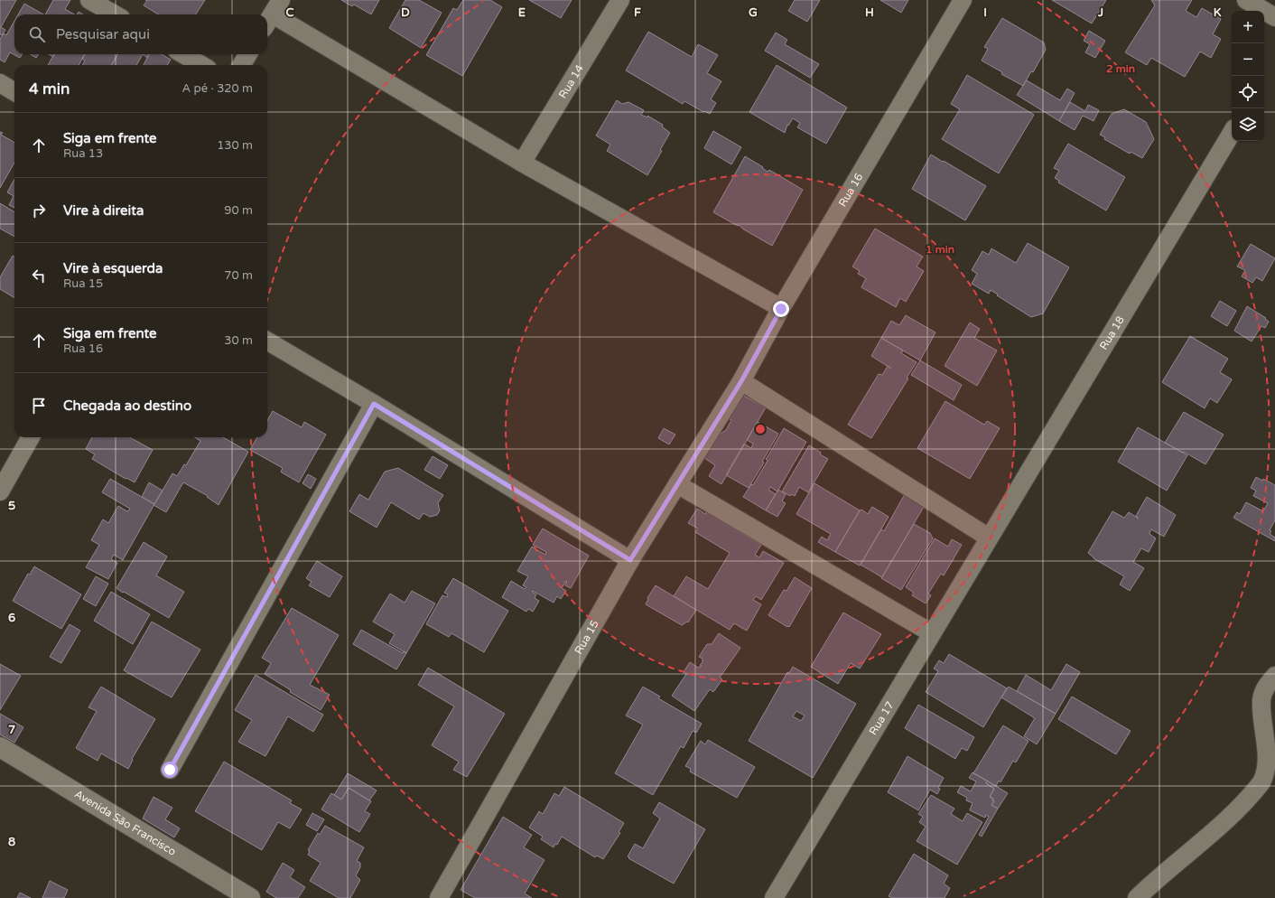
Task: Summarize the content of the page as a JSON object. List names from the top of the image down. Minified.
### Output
{"streets":{"street":["Rua 14","Rua 16","Rua 18","Rua 15","Rua 17","Avenida São Francisco"]},"crossings":[["Rua 16","Rua 15"],["Rua 18","Rua 17"]],"page":{"map_buttons":["+","−"],"search":"Pesquisar aqui","heading":["4 min","A pé · 320 m"],"list":[["Siga em frente","Rua 13","130 m"],["Vire à direita","90 m"],["Vire à esquerda","Rua 15","70 m"],["Siga em frente","Rua 16","30 m"],"Chegada ao destino"]},"grid":{"columns":["C","D","E","F","G","H","I","J","K"],"rows":["5","6","7","8"]},"rings":["2 min","1 min"]}
